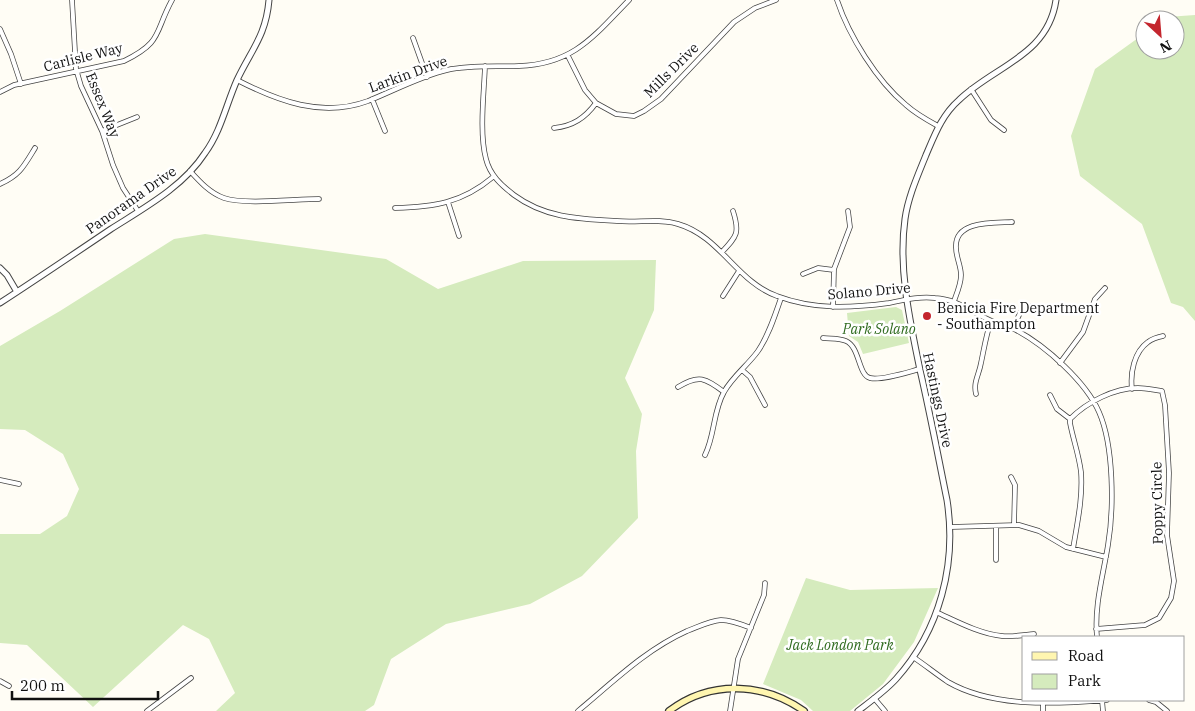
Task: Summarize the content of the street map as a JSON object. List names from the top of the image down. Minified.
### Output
{"streets":{"street":["Carlisle Way","Mills Drive","Larkin Drive","Essex Way","Panorama Drive","Solano Drive","Hastings Drive","Poppy Circle"]},"crossings":[["Carlisle Way","Essex Way"],["Mills Drive","Larkin Drive"],["Larkin Drive","Panorama Drive"],["Larkin Drive","Solano Drive"],["Essex Way","Panorama Drive"],["Solano Drive","Hastings Drive"],["Solano Drive","Poppy Circle"]],"parks":["Park Solano","Jack London Park"],"places":["Benicia Fire Department - Southampton"],"legend":["Road","Park"],"scale_bar":"200 m","north":"bottom right"}
